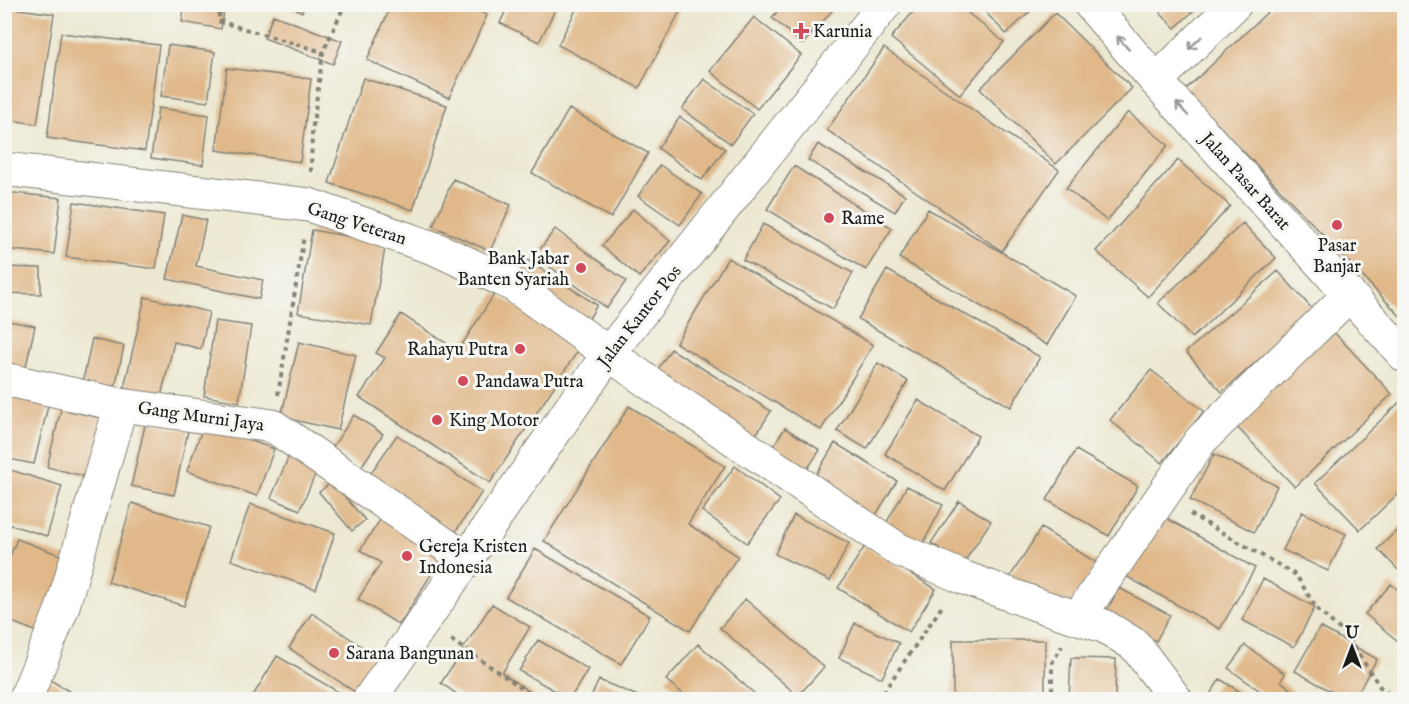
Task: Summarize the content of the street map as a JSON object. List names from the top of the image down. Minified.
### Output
{"streets":{"street":["Jalan Pasar Barat","Gang Veteran","Jalan Kantor Pos","Gang Murni Jaya"]},"crossings":[["Gang Veteran","Jalan Kantor Pos"],["Jalan Kantor Pos","Gang Murni Jaya"]],"one_way":["Jalan Pasar Barat"],"places":{"health":["Karunia"],"other":["Rame","Pasar Banjar","Bank Jabar Banten Syariah","Rahayu Putra","Pandawa Putra","King Motor","Gereja Kristen Indonesia","Sarana Bangunan"]},"north":"top"}
